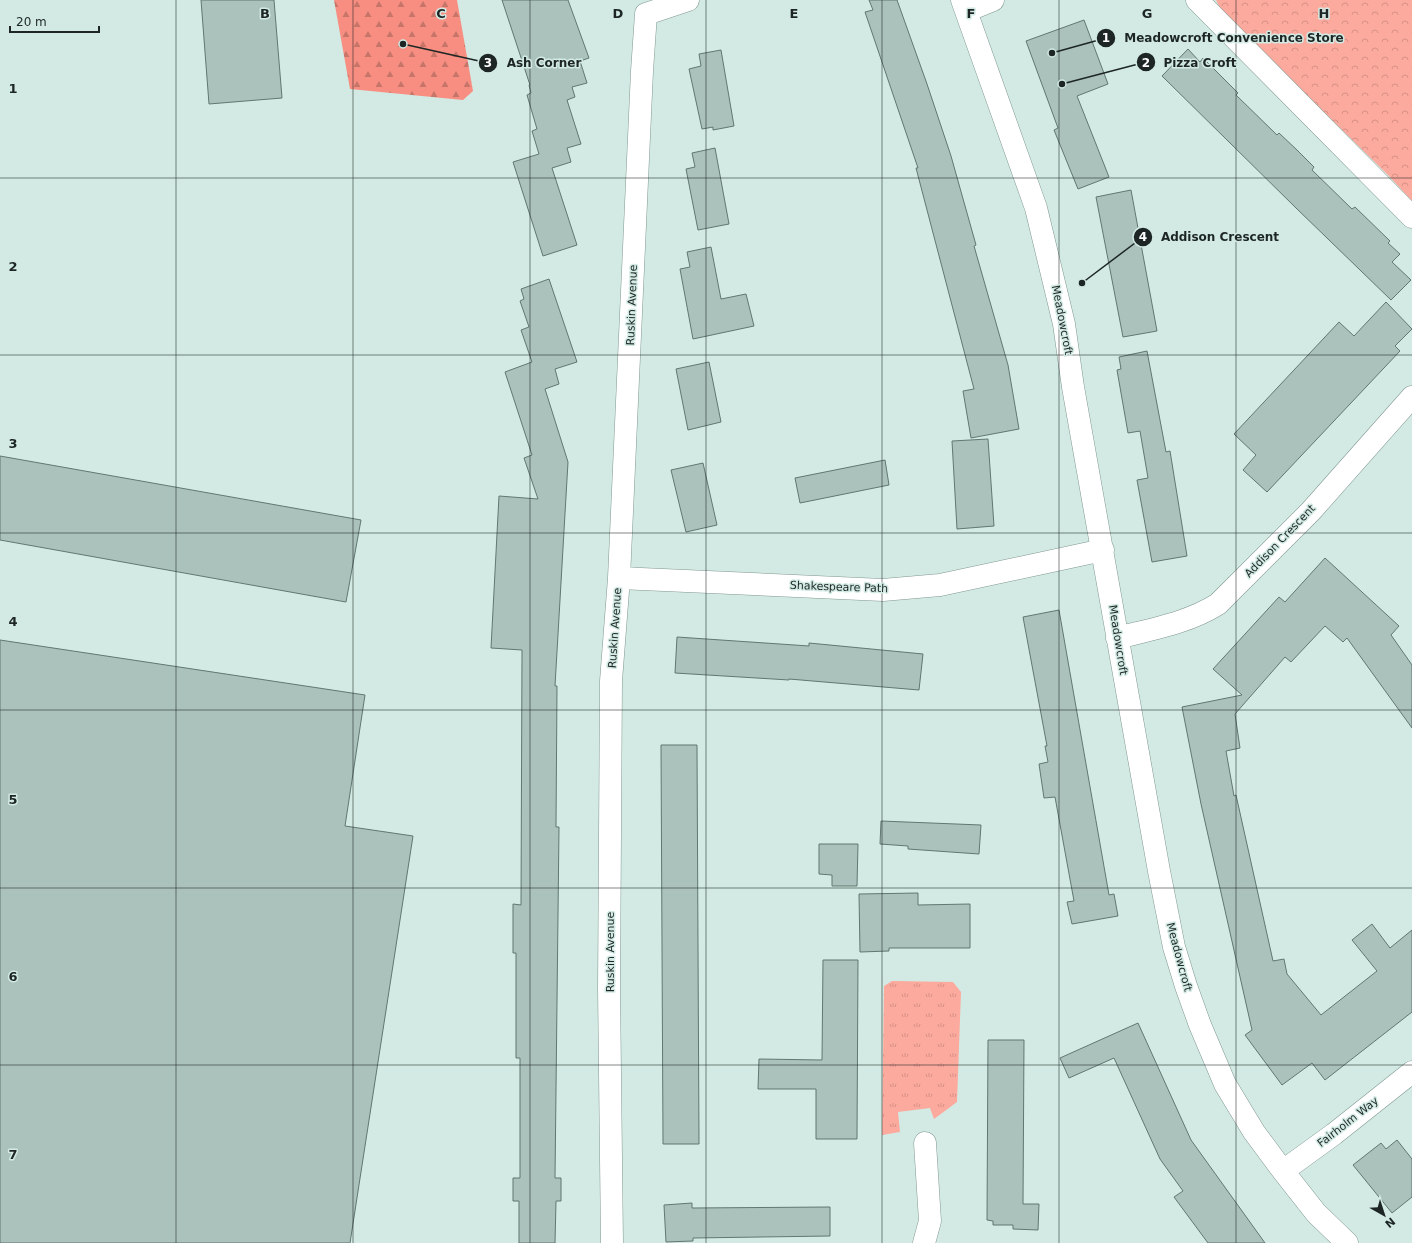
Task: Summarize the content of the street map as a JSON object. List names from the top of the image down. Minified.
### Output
{"streets":{"street":["Ruskin Avenue","Meadowcroft","Addison Crescent","Shakespeare Path","Fairholm Way"]},"crossings":[["Ruskin Avenue","Shakespeare Path"],["Meadowcroft","Addison Crescent"],["Meadowcroft","Shakespeare Path"],["Meadowcroft","Fairholm Way"]],"places":["Ash Corner","Meadowcroft Convenience Store","Pizza Croft","Addison Crescent"],"scale_bar":"20 m","north":"bottom right","grid":{"columns":["B","C","D","E","F","G","H"],"rows":["1","2","3","4","5","6","7"]}}
